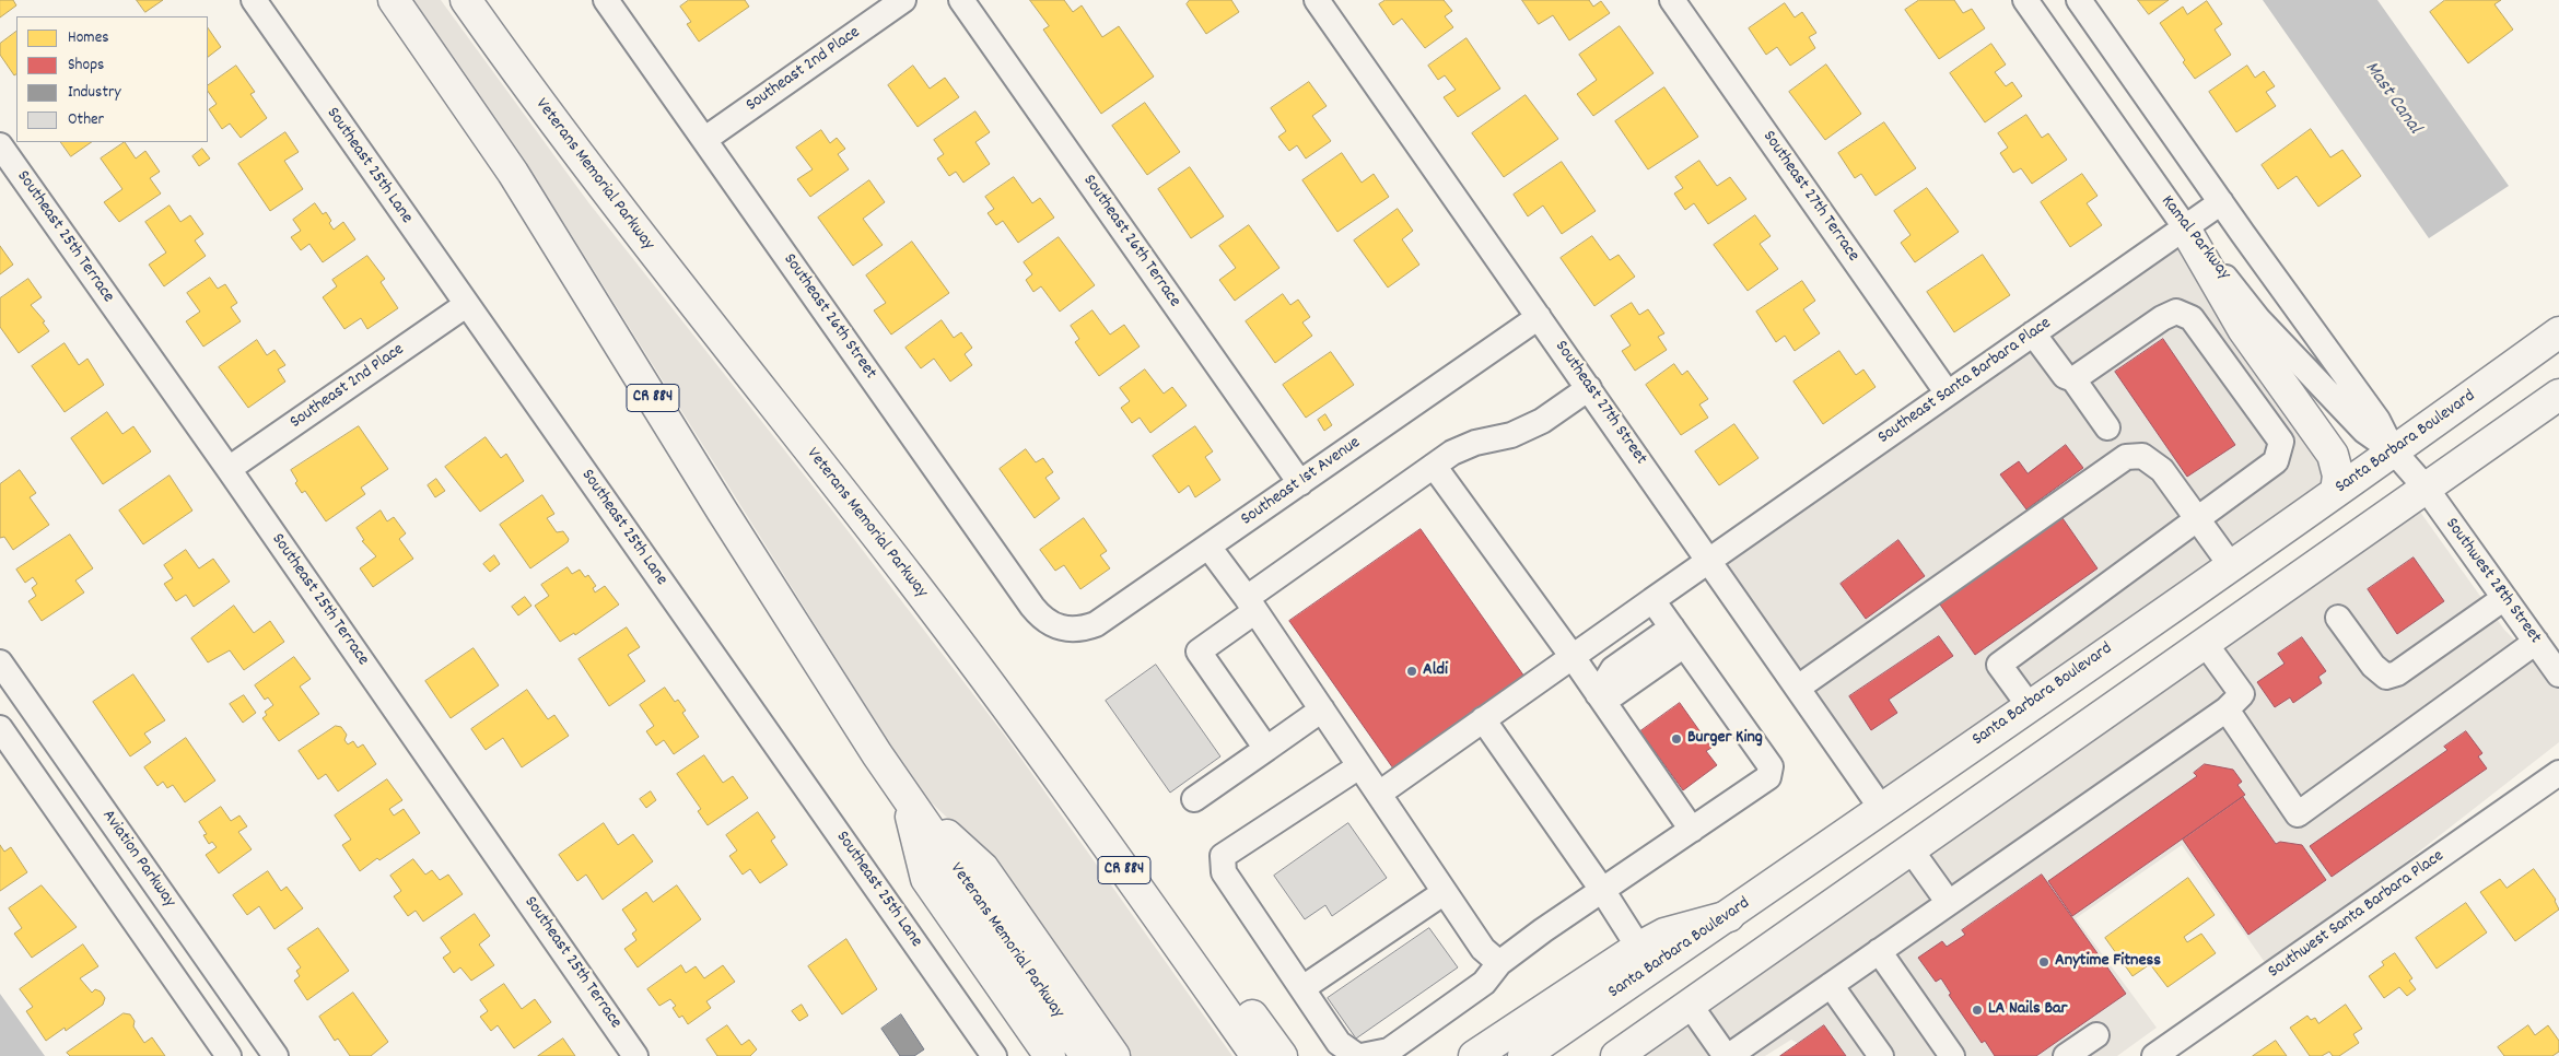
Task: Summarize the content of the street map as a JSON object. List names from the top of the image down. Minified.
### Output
{"streets":{"main road":["Veterans Memorial Parkway","CR 884","Santa Barbara Boulevard"],"street":["Southeast 2nd Place","Southeast 25th Lane","Southeast 27th Terrace","Southeast 25th Terrace","Kamal Parkway","Southeast 26th Terrace","Southeast 26th Street","Southeast Santa Barbara Place","Southeast 27th Street","Southeast 1st Avenue","Southwest 28th Street","Aviation Parkway","Southwest Santa Barbara Place"]},"crossings":[["Southeast 2nd Place","Southeast 25th Lane"],["Southeast 2nd Place","Southeast 25th Terrace"],["Southeast 2nd Place","Southeast 26th Street"],["Southeast 27th Terrace","Southeast Santa Barbara Place"],["Kamal Parkway","Southeast Santa Barbara Place"],["Kamal Parkway","Santa Barbara Boulevard"],["Kamal Parkway","Southwest 28th Street"],["Southeast 26th Terrace","Southeast 1st Avenue"],["Southeast 26th Street","Southeast 1st Avenue"],["Southeast Santa Barbara Place","Southeast 27th Street"],["Southeast 27th Street","Santa Barbara Boulevard"],["Southeast 27th Street","Southeast 1st Avenue"]],"water":["Mast Canal"],"places":["Aldi","Burger King","Anytime Fitness","LA Nails Bar"],"legend":["Homes","Shops","Industry","Other"]}
